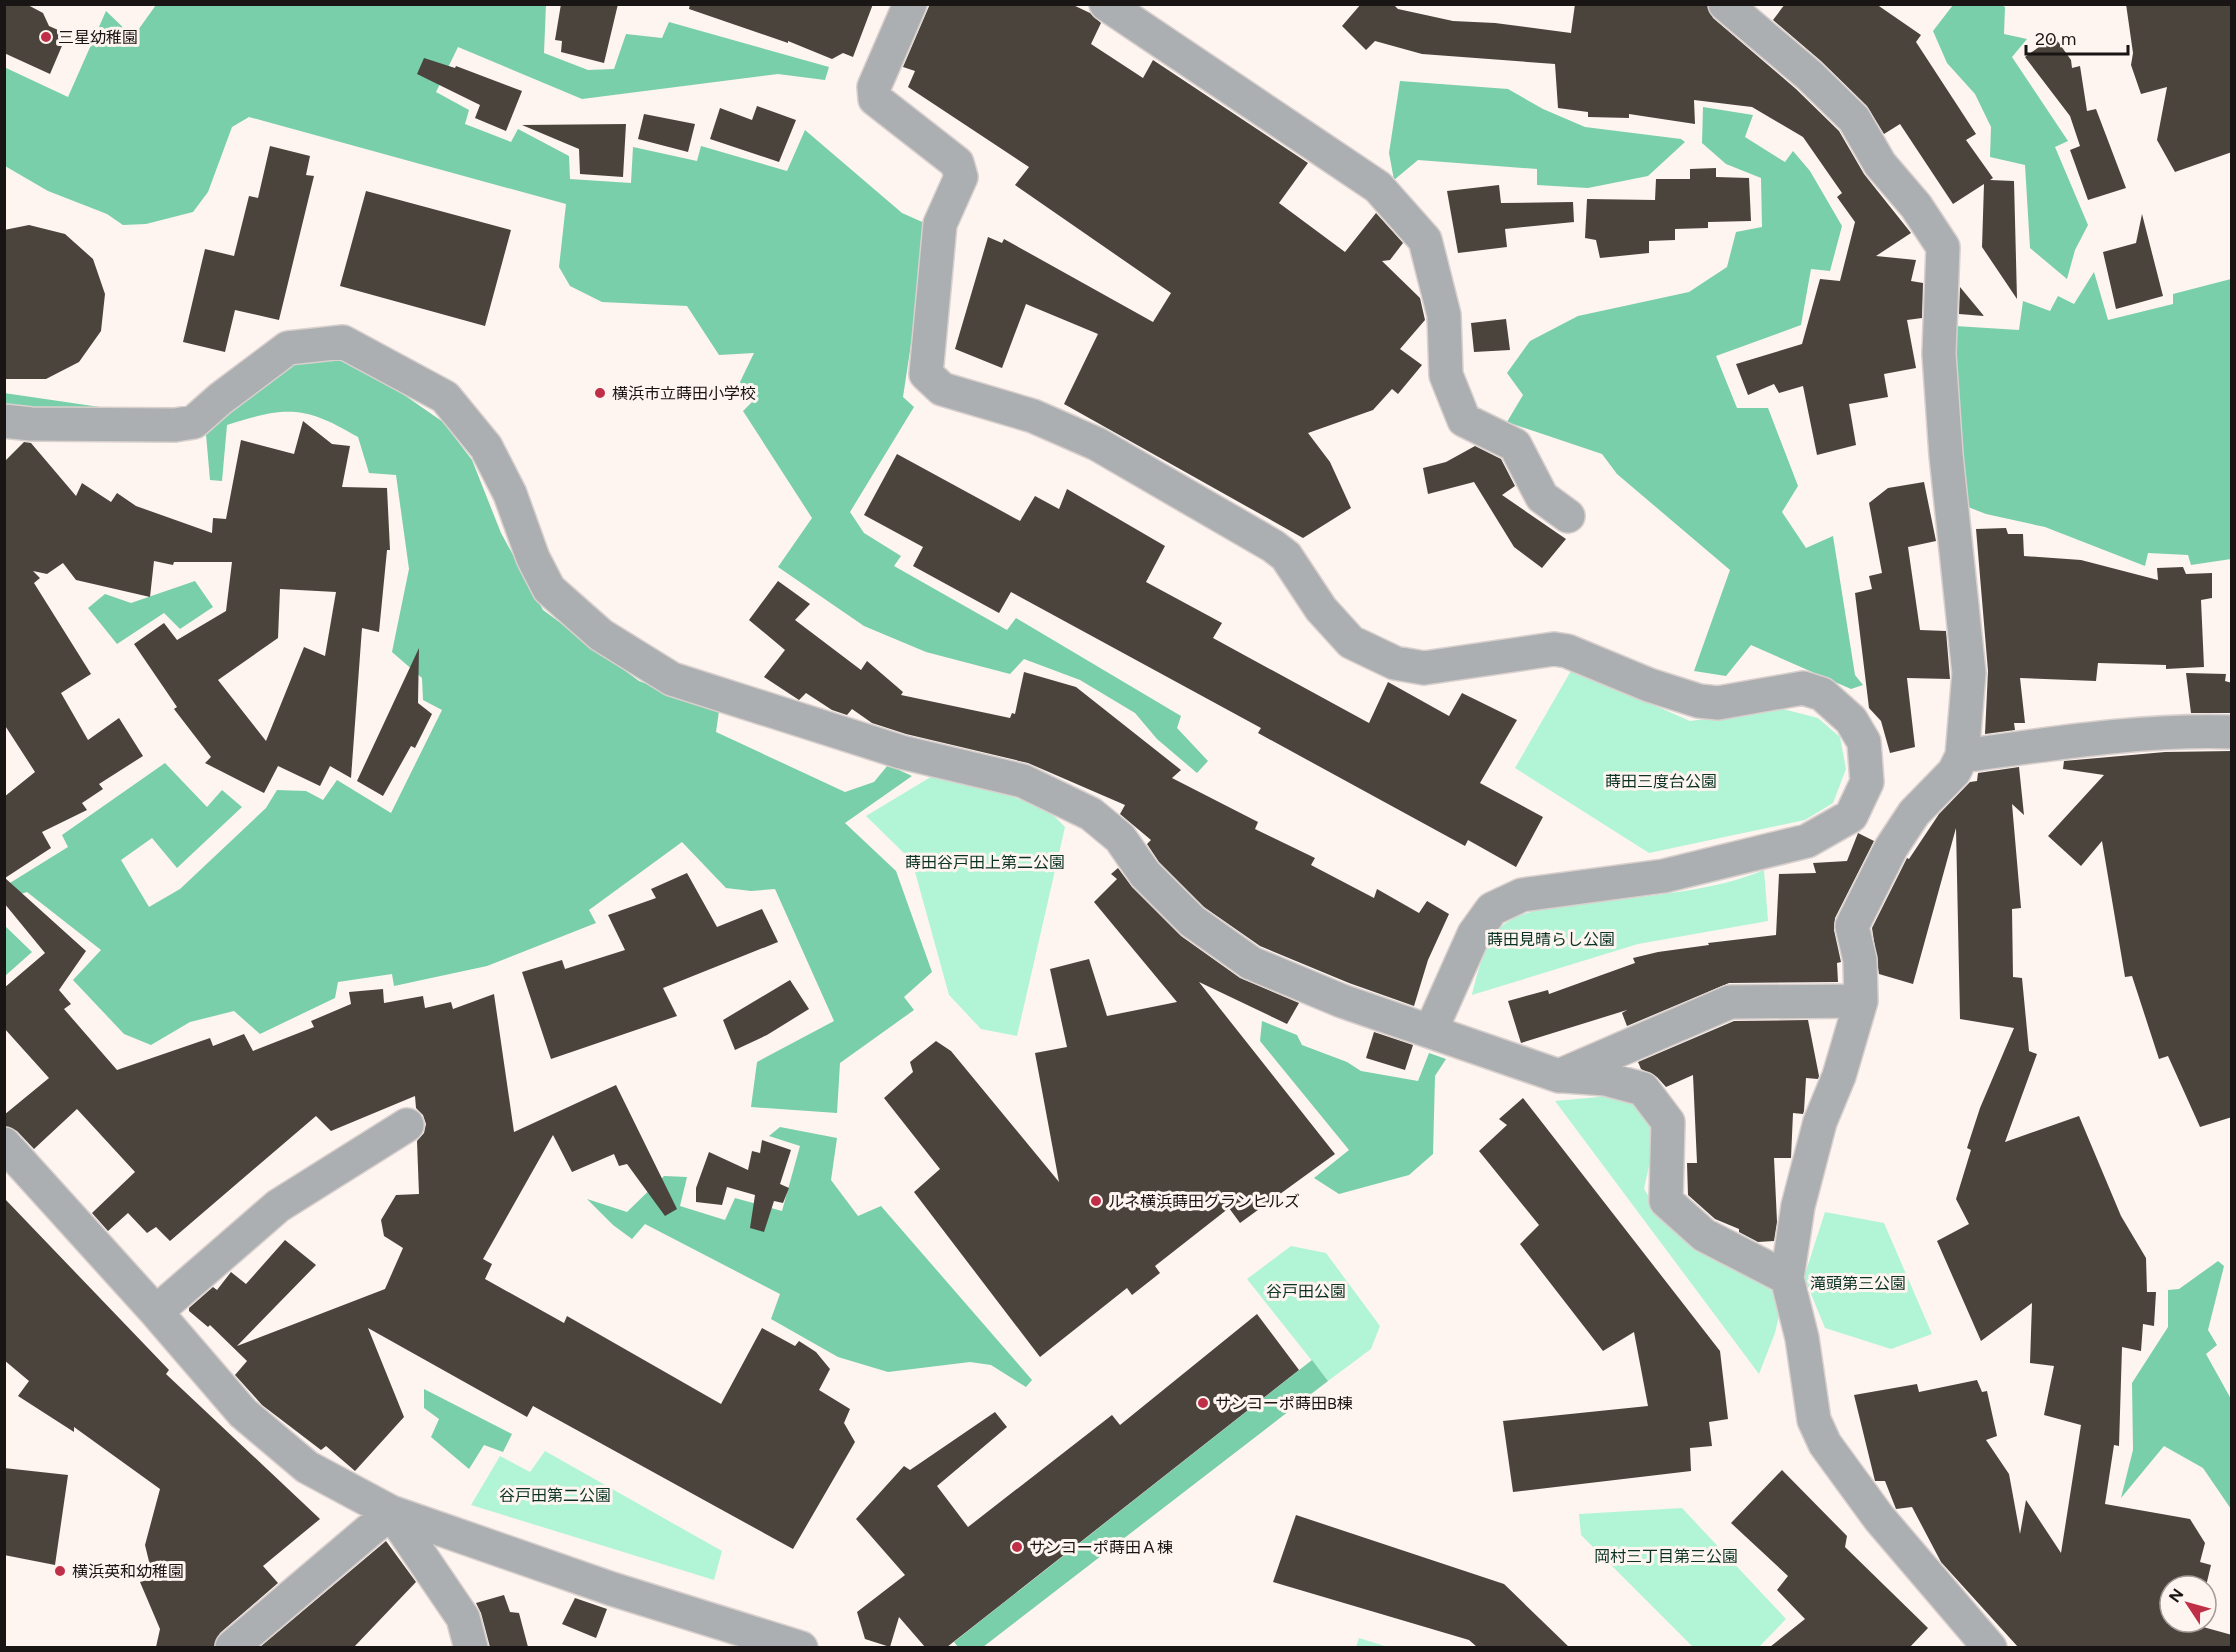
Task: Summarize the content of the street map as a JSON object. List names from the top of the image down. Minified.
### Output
{"parks":["蒔田三度台公園","蒔田谷戸田上第二公園","蒔田見晴らし公園","滝頭第三公園","谷戸田公園","谷戸田第二公園","岡村三丁目第三公園"],"places":["三星幼稚園","横浜市立蒔田小学校","ルネ横浜蒔田グランヒルズ","サンコーポ蒔田B棟","サンコーポ蒔田Ａ棟","横浜英和幼稚園"],"scale_bar":"20 m","north":"top left"}
